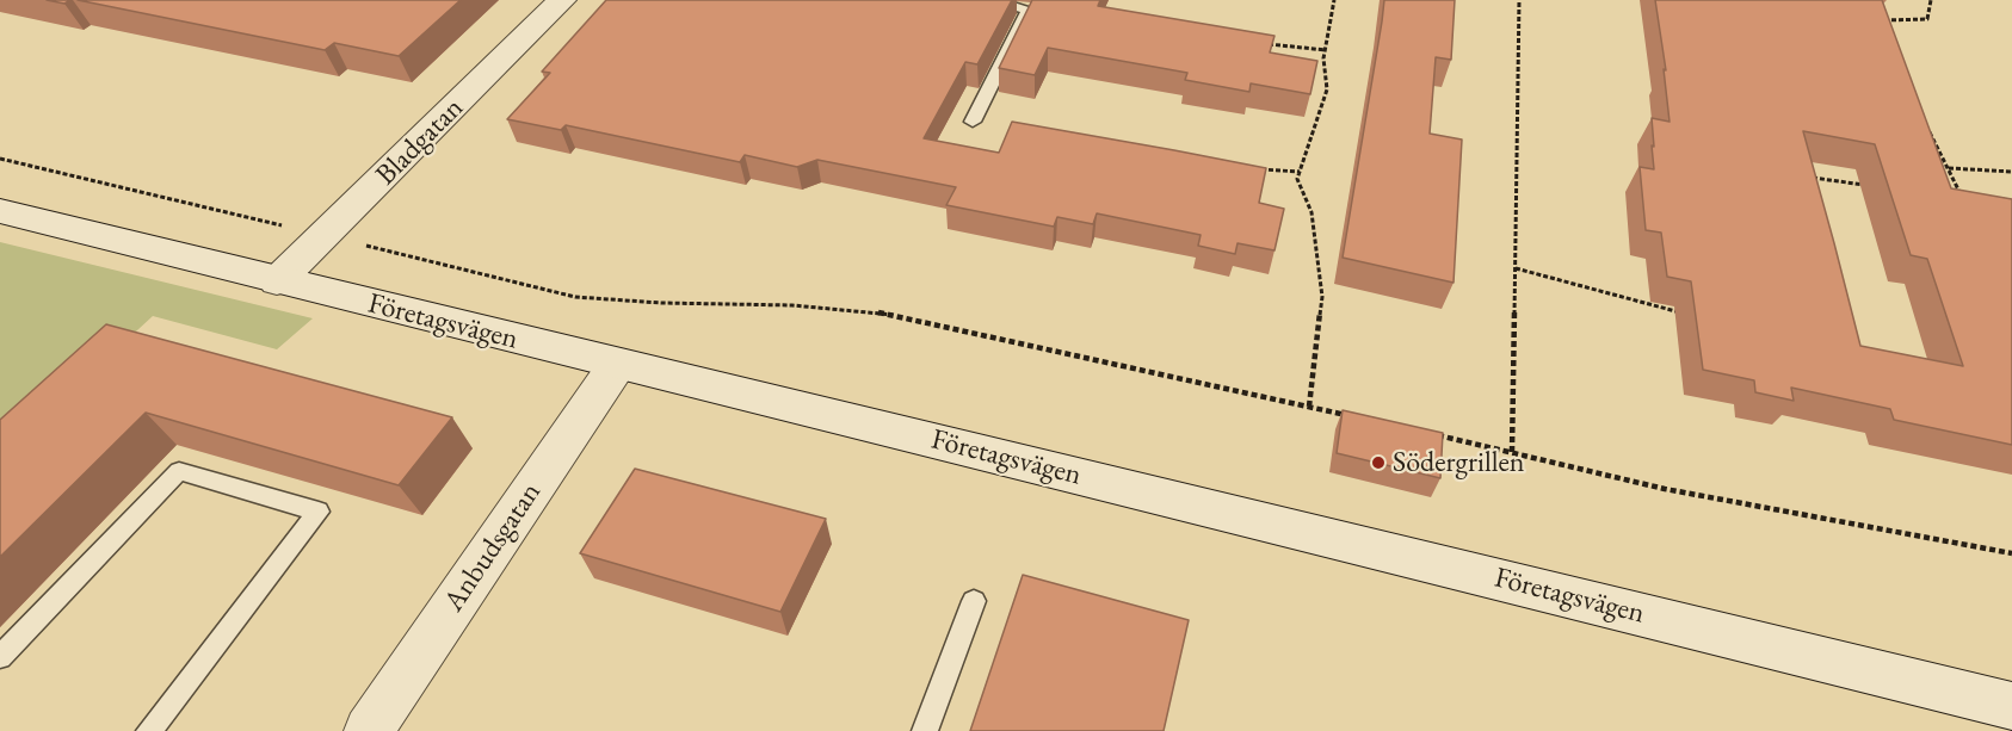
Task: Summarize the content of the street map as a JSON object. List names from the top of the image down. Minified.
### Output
{"streets":{"street":["Bladgatan","Företagsvägen","Anbudsgatan"]},"crossings":[["Bladgatan","Företagsvägen"],["Företagsvägen","Anbudsgatan"]],"places":["Södergrillen"]}
